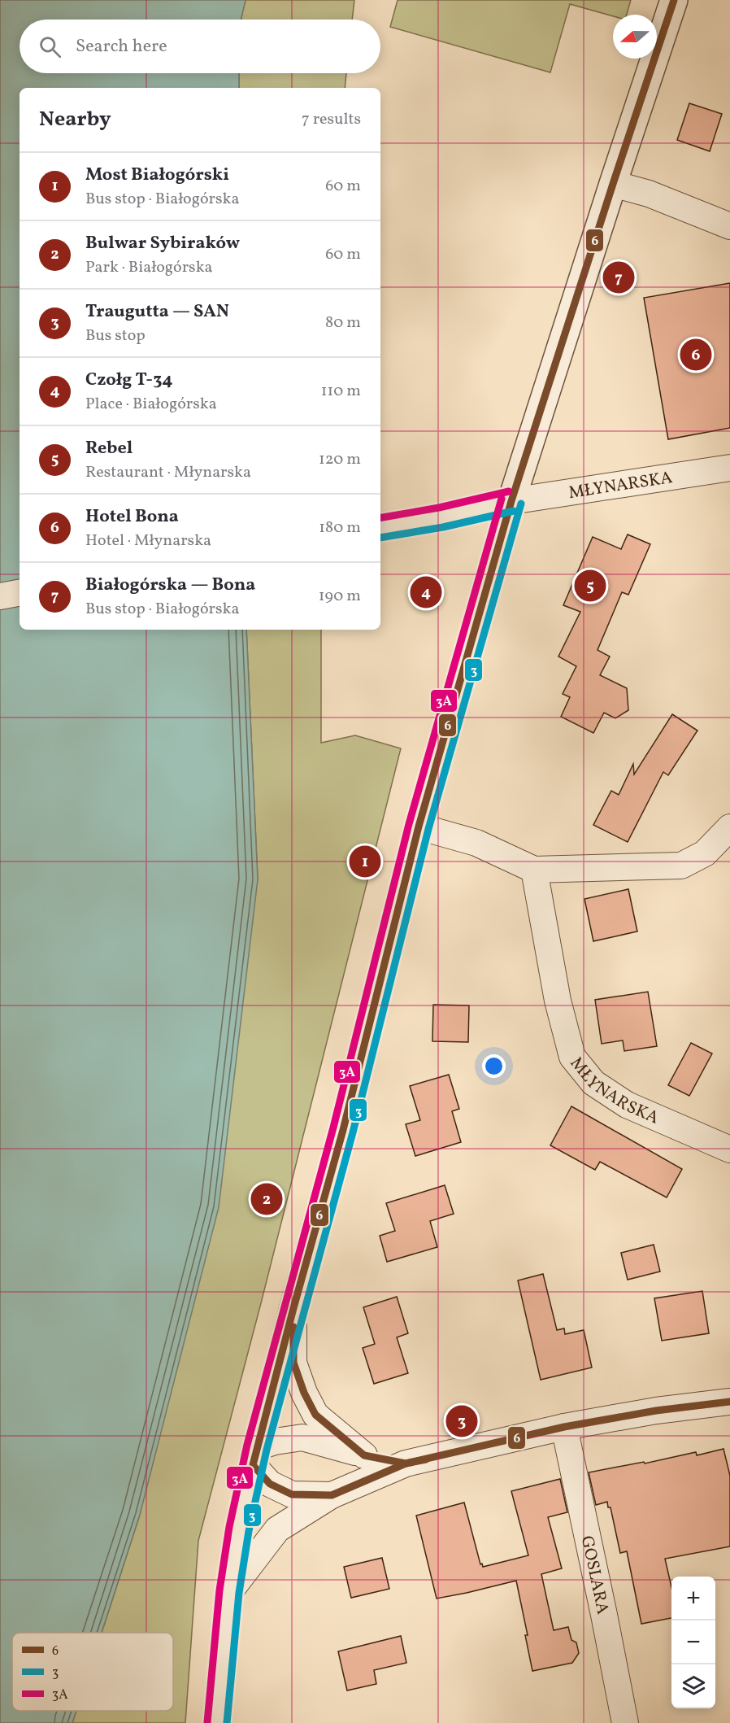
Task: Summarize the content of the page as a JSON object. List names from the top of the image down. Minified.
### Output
{"streets":{"street":["MŁYNARSKA","GOSLARA"]},"lines":["transit line 6","transit line 3A","transit line 3"],"legend":["6","3","3A"],"north":"left","page":{"search":"Search here","heading":["Nearby","7 results"],"list":[{"mark":"1","name":"Most Białogórski","note":"Bus stop · Białogórska","value":"60 m"},{"mark":"2","name":"Bulwar Sybiraków","note":"Park · Białogórska","value":"60 m"},{"mark":"3","name":"Traugutta — SAN","note":"Bus stop","value":"80 m"},{"mark":"4","name":"Czołg T-34","note":"Place · Białogórska","value":"110 m"},{"mark":"5","name":"Rebel","note":"Restaurant · Młynarska","value":"120 m"},{"mark":"6","name":"Hotel Bona","note":"Hotel · Młynarska","value":"180 m"},{"mark":"7","name":"Białogórska — Bona","note":"Bus stop · Białogórska","value":"190 m"}],"pins":["7","6","5","4","1","2","3"],"map_buttons":["+","−"]}}
